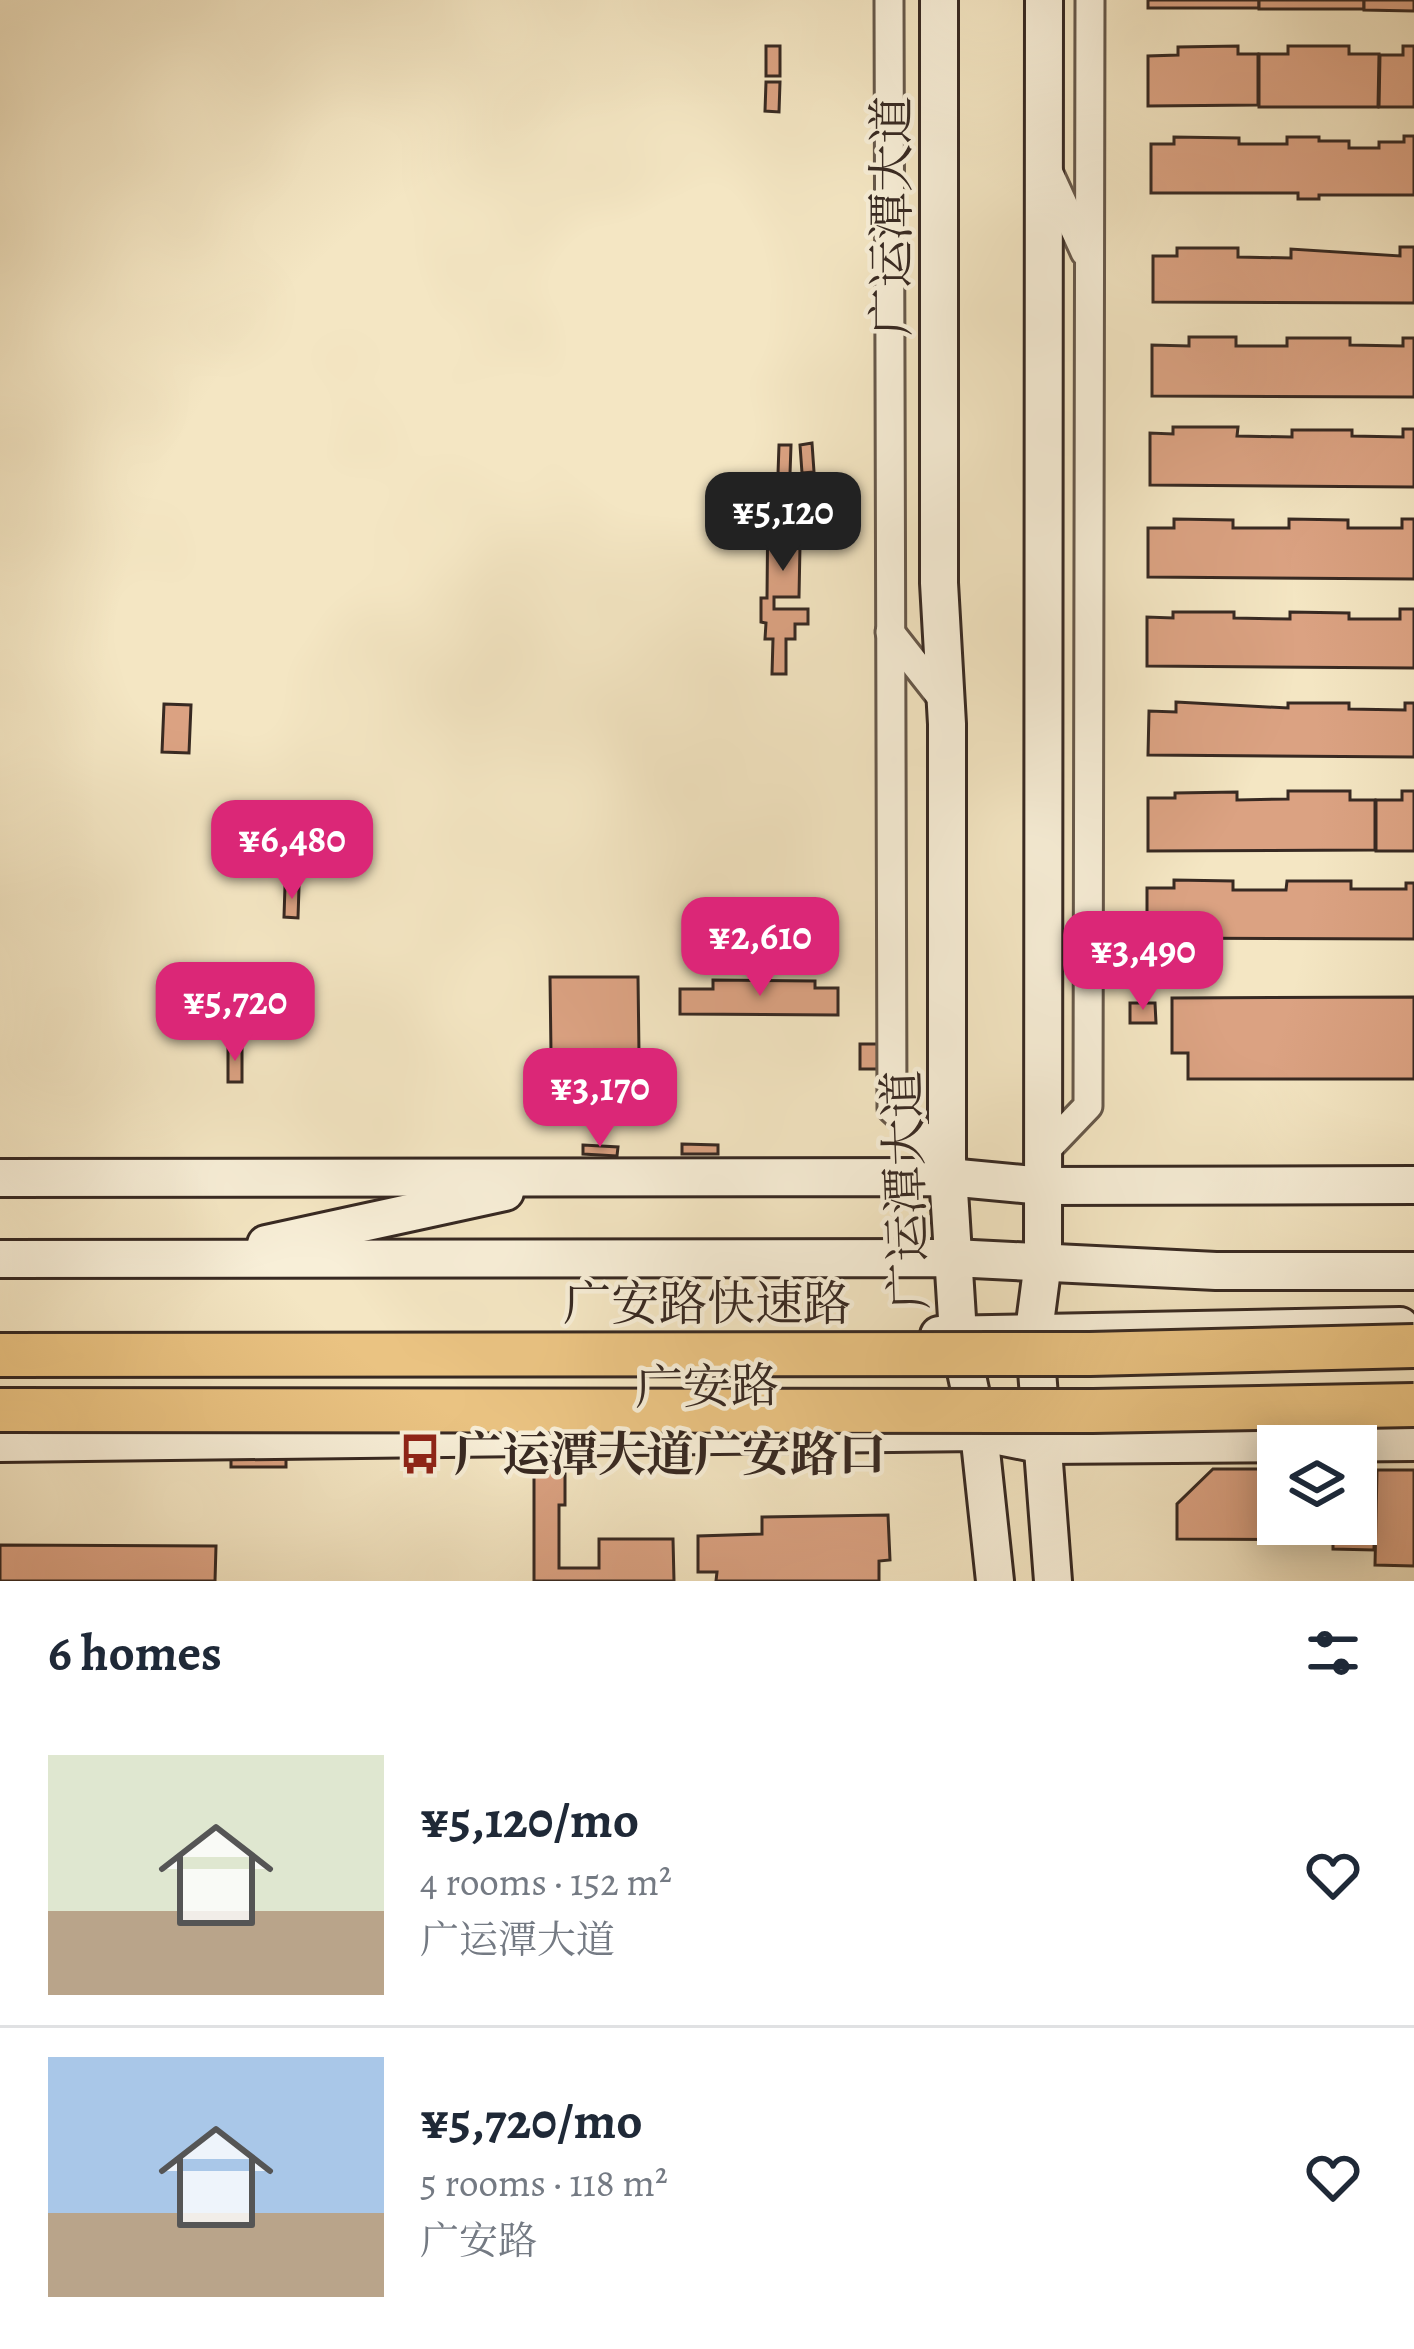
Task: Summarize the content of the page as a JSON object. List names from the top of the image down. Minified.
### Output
{"streets":{"highway":["广安路快速路"],"main road":["广运潭大道","广安路"]},"crossings":[["广运潭大道","广安路"]],"places":{"bus stop":["广运潭大道广安路口"]},"page":{"price":["¥5,120","¥6,480","¥2,610","¥3,490","¥5,720","¥3,170"],"heading":"6 homes","list":[{"name":"¥5,120/mo","note":"4 rooms · 152 m² · 广运潭大道"},{"name":"¥5,720/mo","note":"5 rooms · 118 m² · 广安路"}]}}
